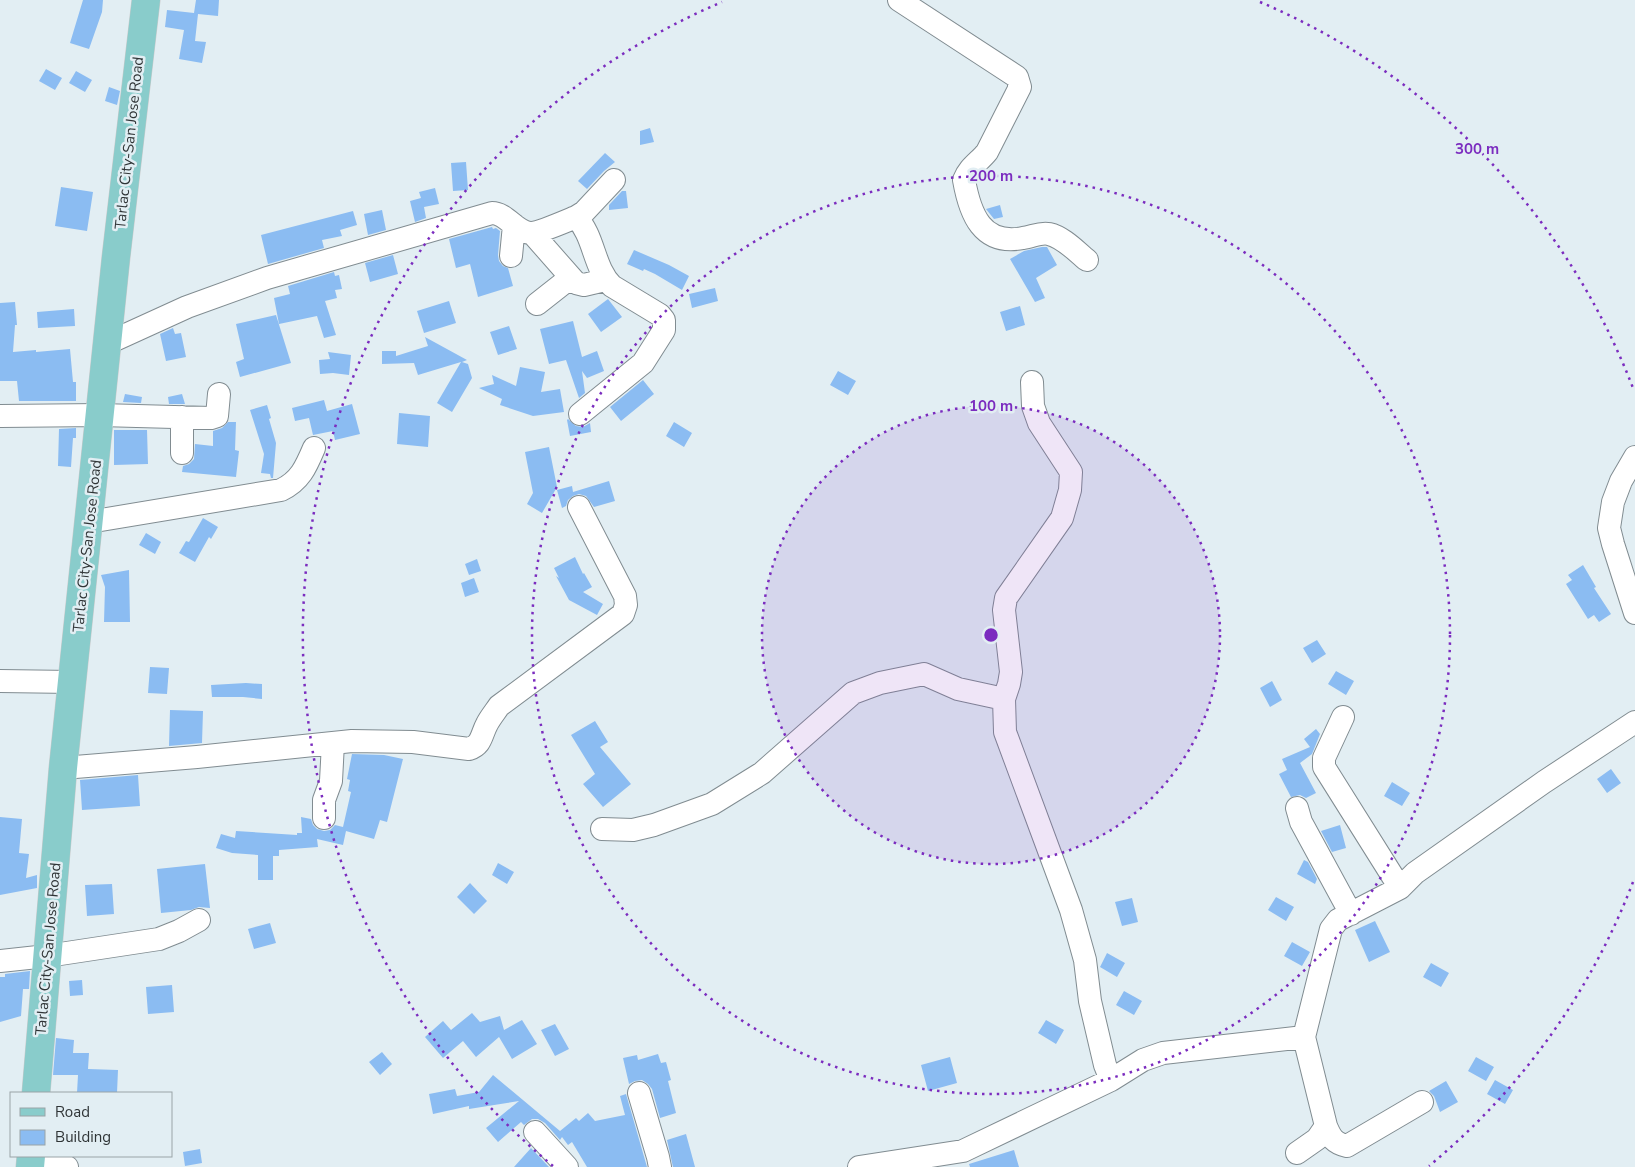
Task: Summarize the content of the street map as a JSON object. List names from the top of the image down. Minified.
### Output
{"streets":{"main road":["Tarlac City-San Jose Road"]},"legend":["Road","Building"],"rings":["300 m","200 m","100 m"]}
